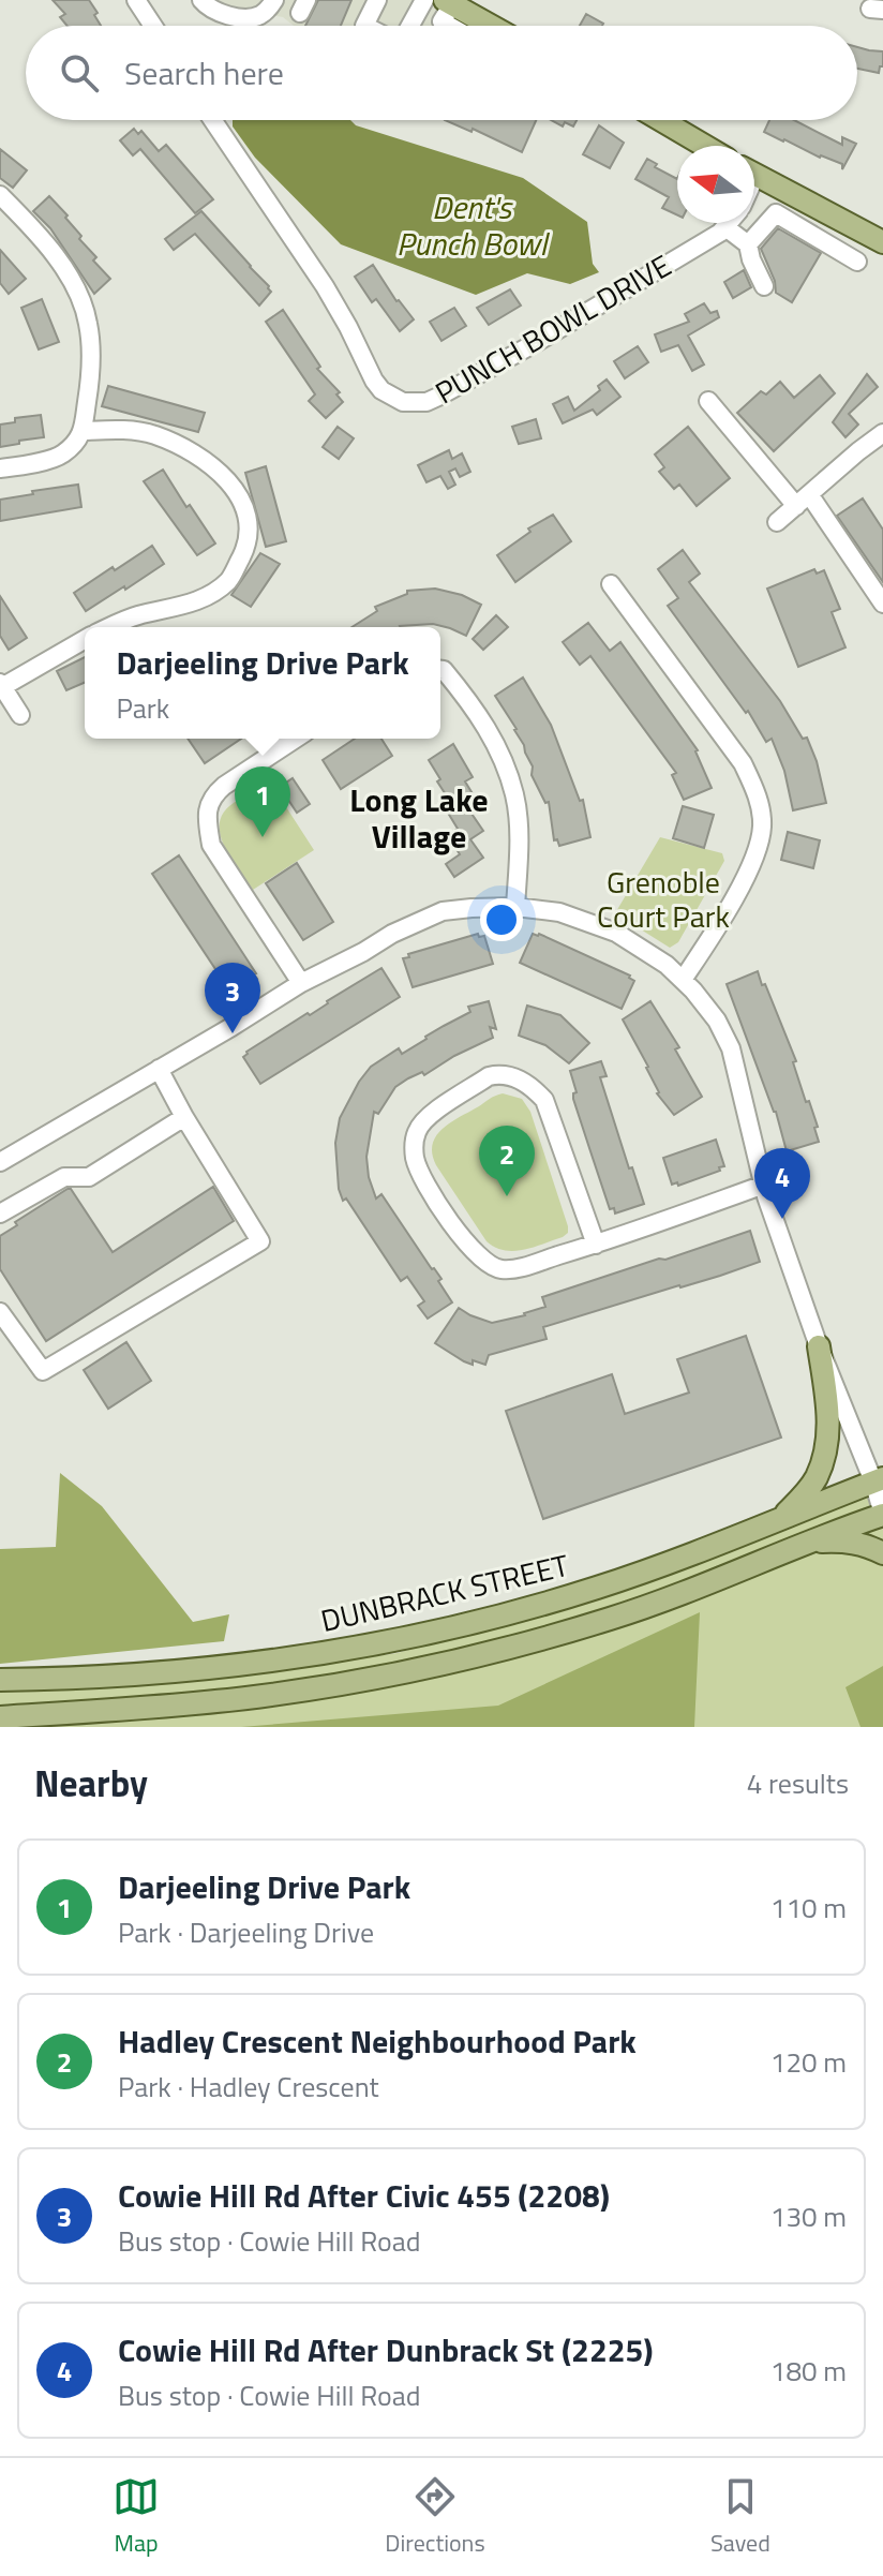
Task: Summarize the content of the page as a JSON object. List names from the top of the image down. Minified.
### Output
{"streets":{"main road":["DUNBRACK STREET"],"street":["PUNCH BOWL DRIVE"]},"districts":["Long Lake Village"],"water":["Dent's Punch Bowl"],"parks":["Grenoble Court Park"],"north":"left","page":{"search":"Search here","popup":["Darjeeling Drive Park","Park"],"pins":["1","3","2","4"],"heading":["Nearby","4 results"],"list":[{"mark":"1","name":"Darjeeling Drive Park","note":"Park · Darjeeling Drive","value":"110 m"},{"mark":"2","name":"Hadley Crescent Neighbourhood Park","note":"Park · Hadley Crescent","value":"120 m"},{"mark":"3","name":"Cowie Hill Rd After Civic 455 (2208)","note":"Bus stop · Cowie Hill Road","value":"130 m"},{"mark":"4","name":"Cowie Hill Rd After Dunbrack St (2225)","note":"Bus stop · Cowie Hill Road","value":"180 m"}],"nav":["Map","Directions","Saved"]}}
